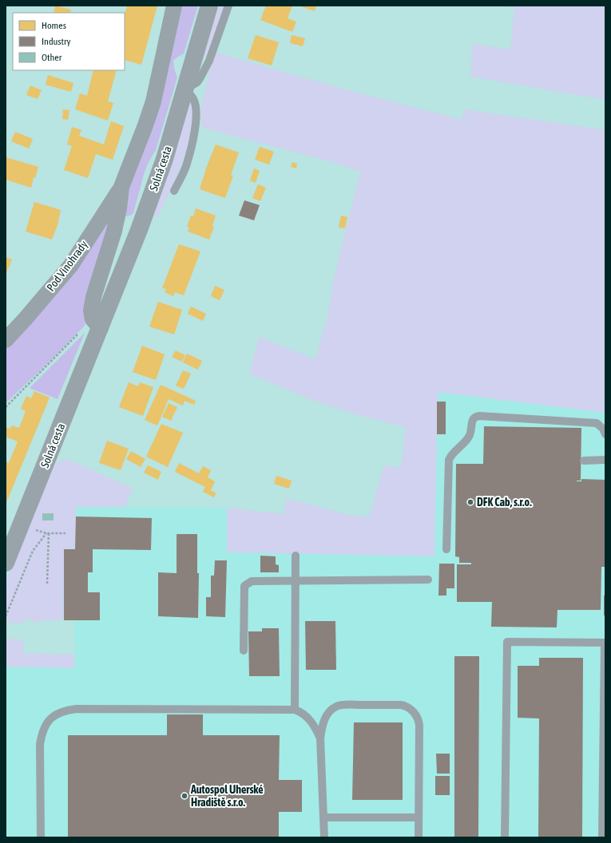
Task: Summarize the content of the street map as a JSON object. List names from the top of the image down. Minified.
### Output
{"streets":{"street":["Solná cesta","Pod Vinohrady"]},"crossings":[["Solná cesta","Pod Vinohrady"]],"places":["DFK Cab, s.r.o.","Autospol Uherské Hradiště s.r.o."],"legend":["Homes","Industry","Other"]}
